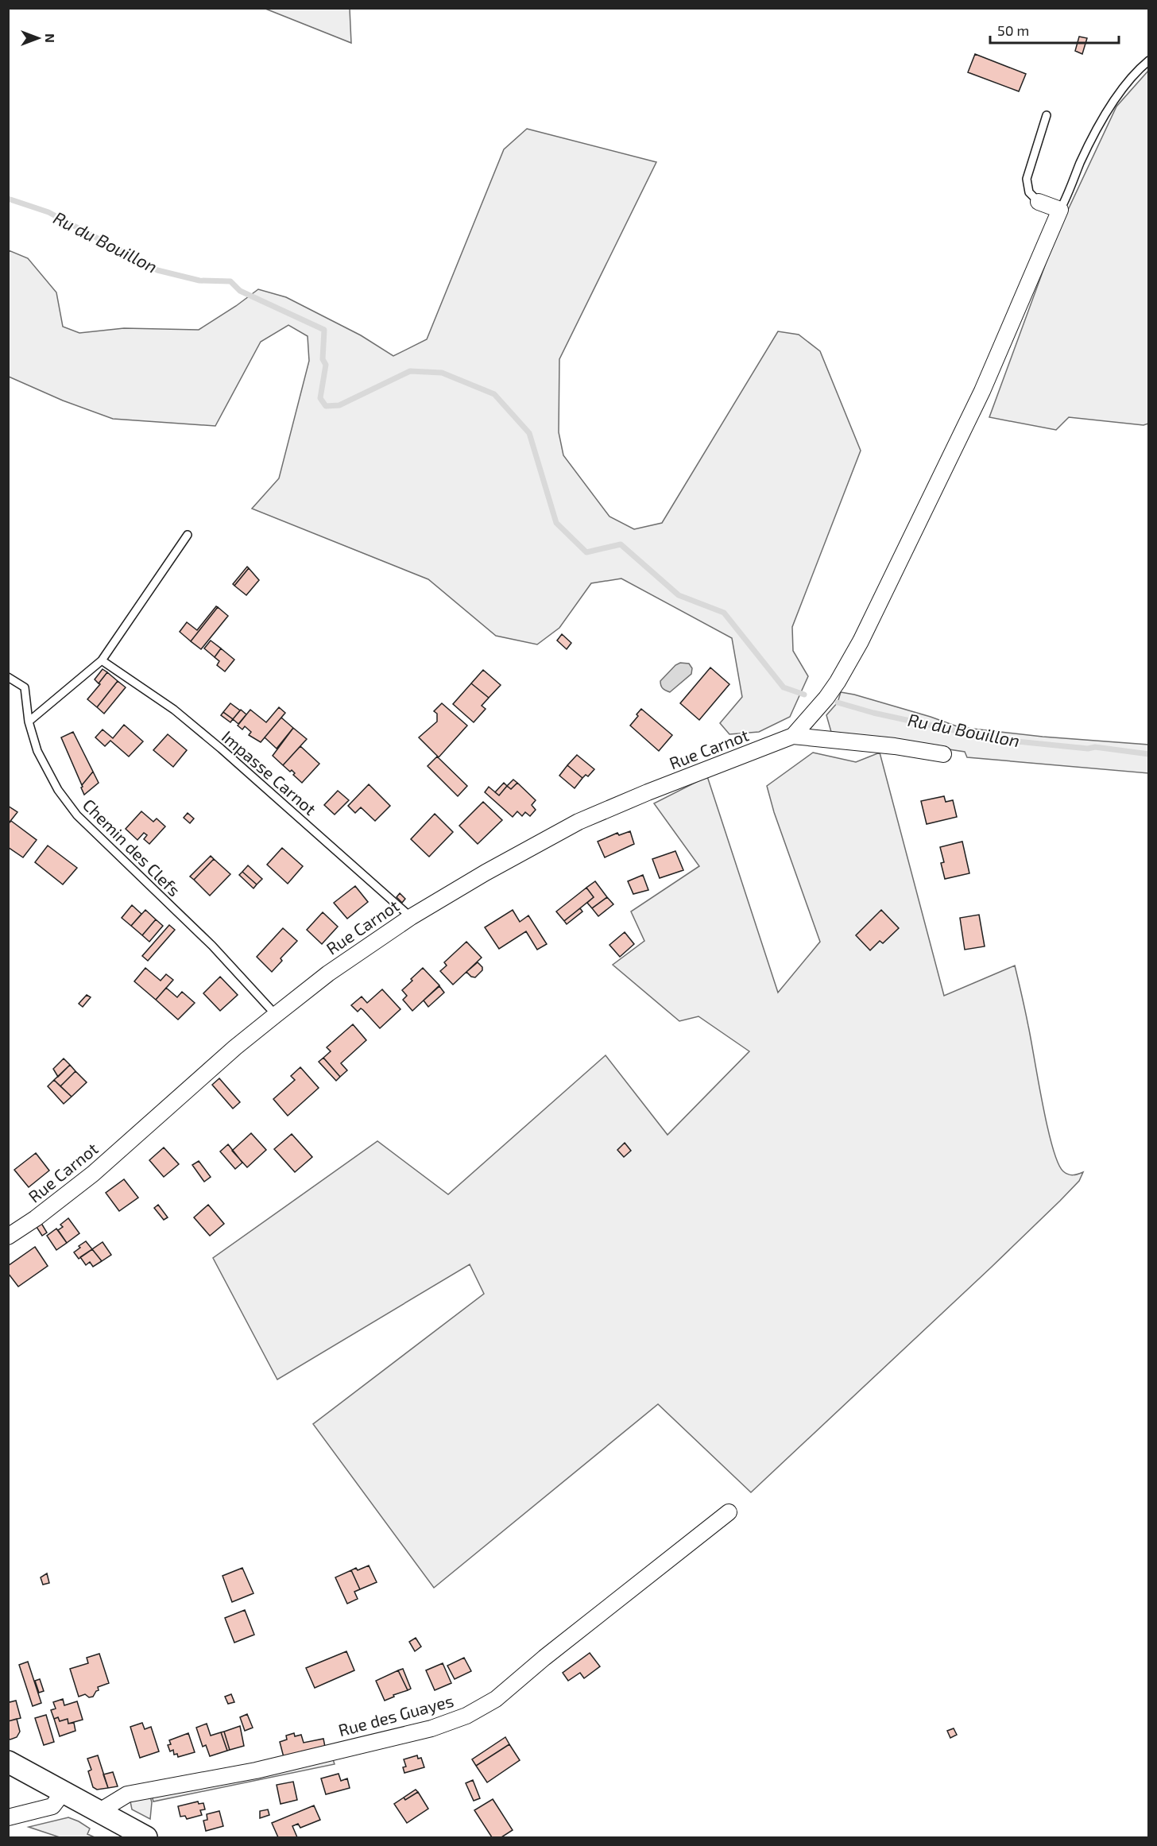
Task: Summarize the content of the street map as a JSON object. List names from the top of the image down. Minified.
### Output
{"streets":{"street":["Rue Carnot","Rue des Guayes"],"lane":["Impasse Carnot","Chemin des Clefs"]},"crossings":[["Rue Carnot","Impasse Carnot"],["Rue Carnot","Chemin des Clefs"]],"water":["Ru du Bouillon"],"scale_bar":"50 m","north":"right"}
